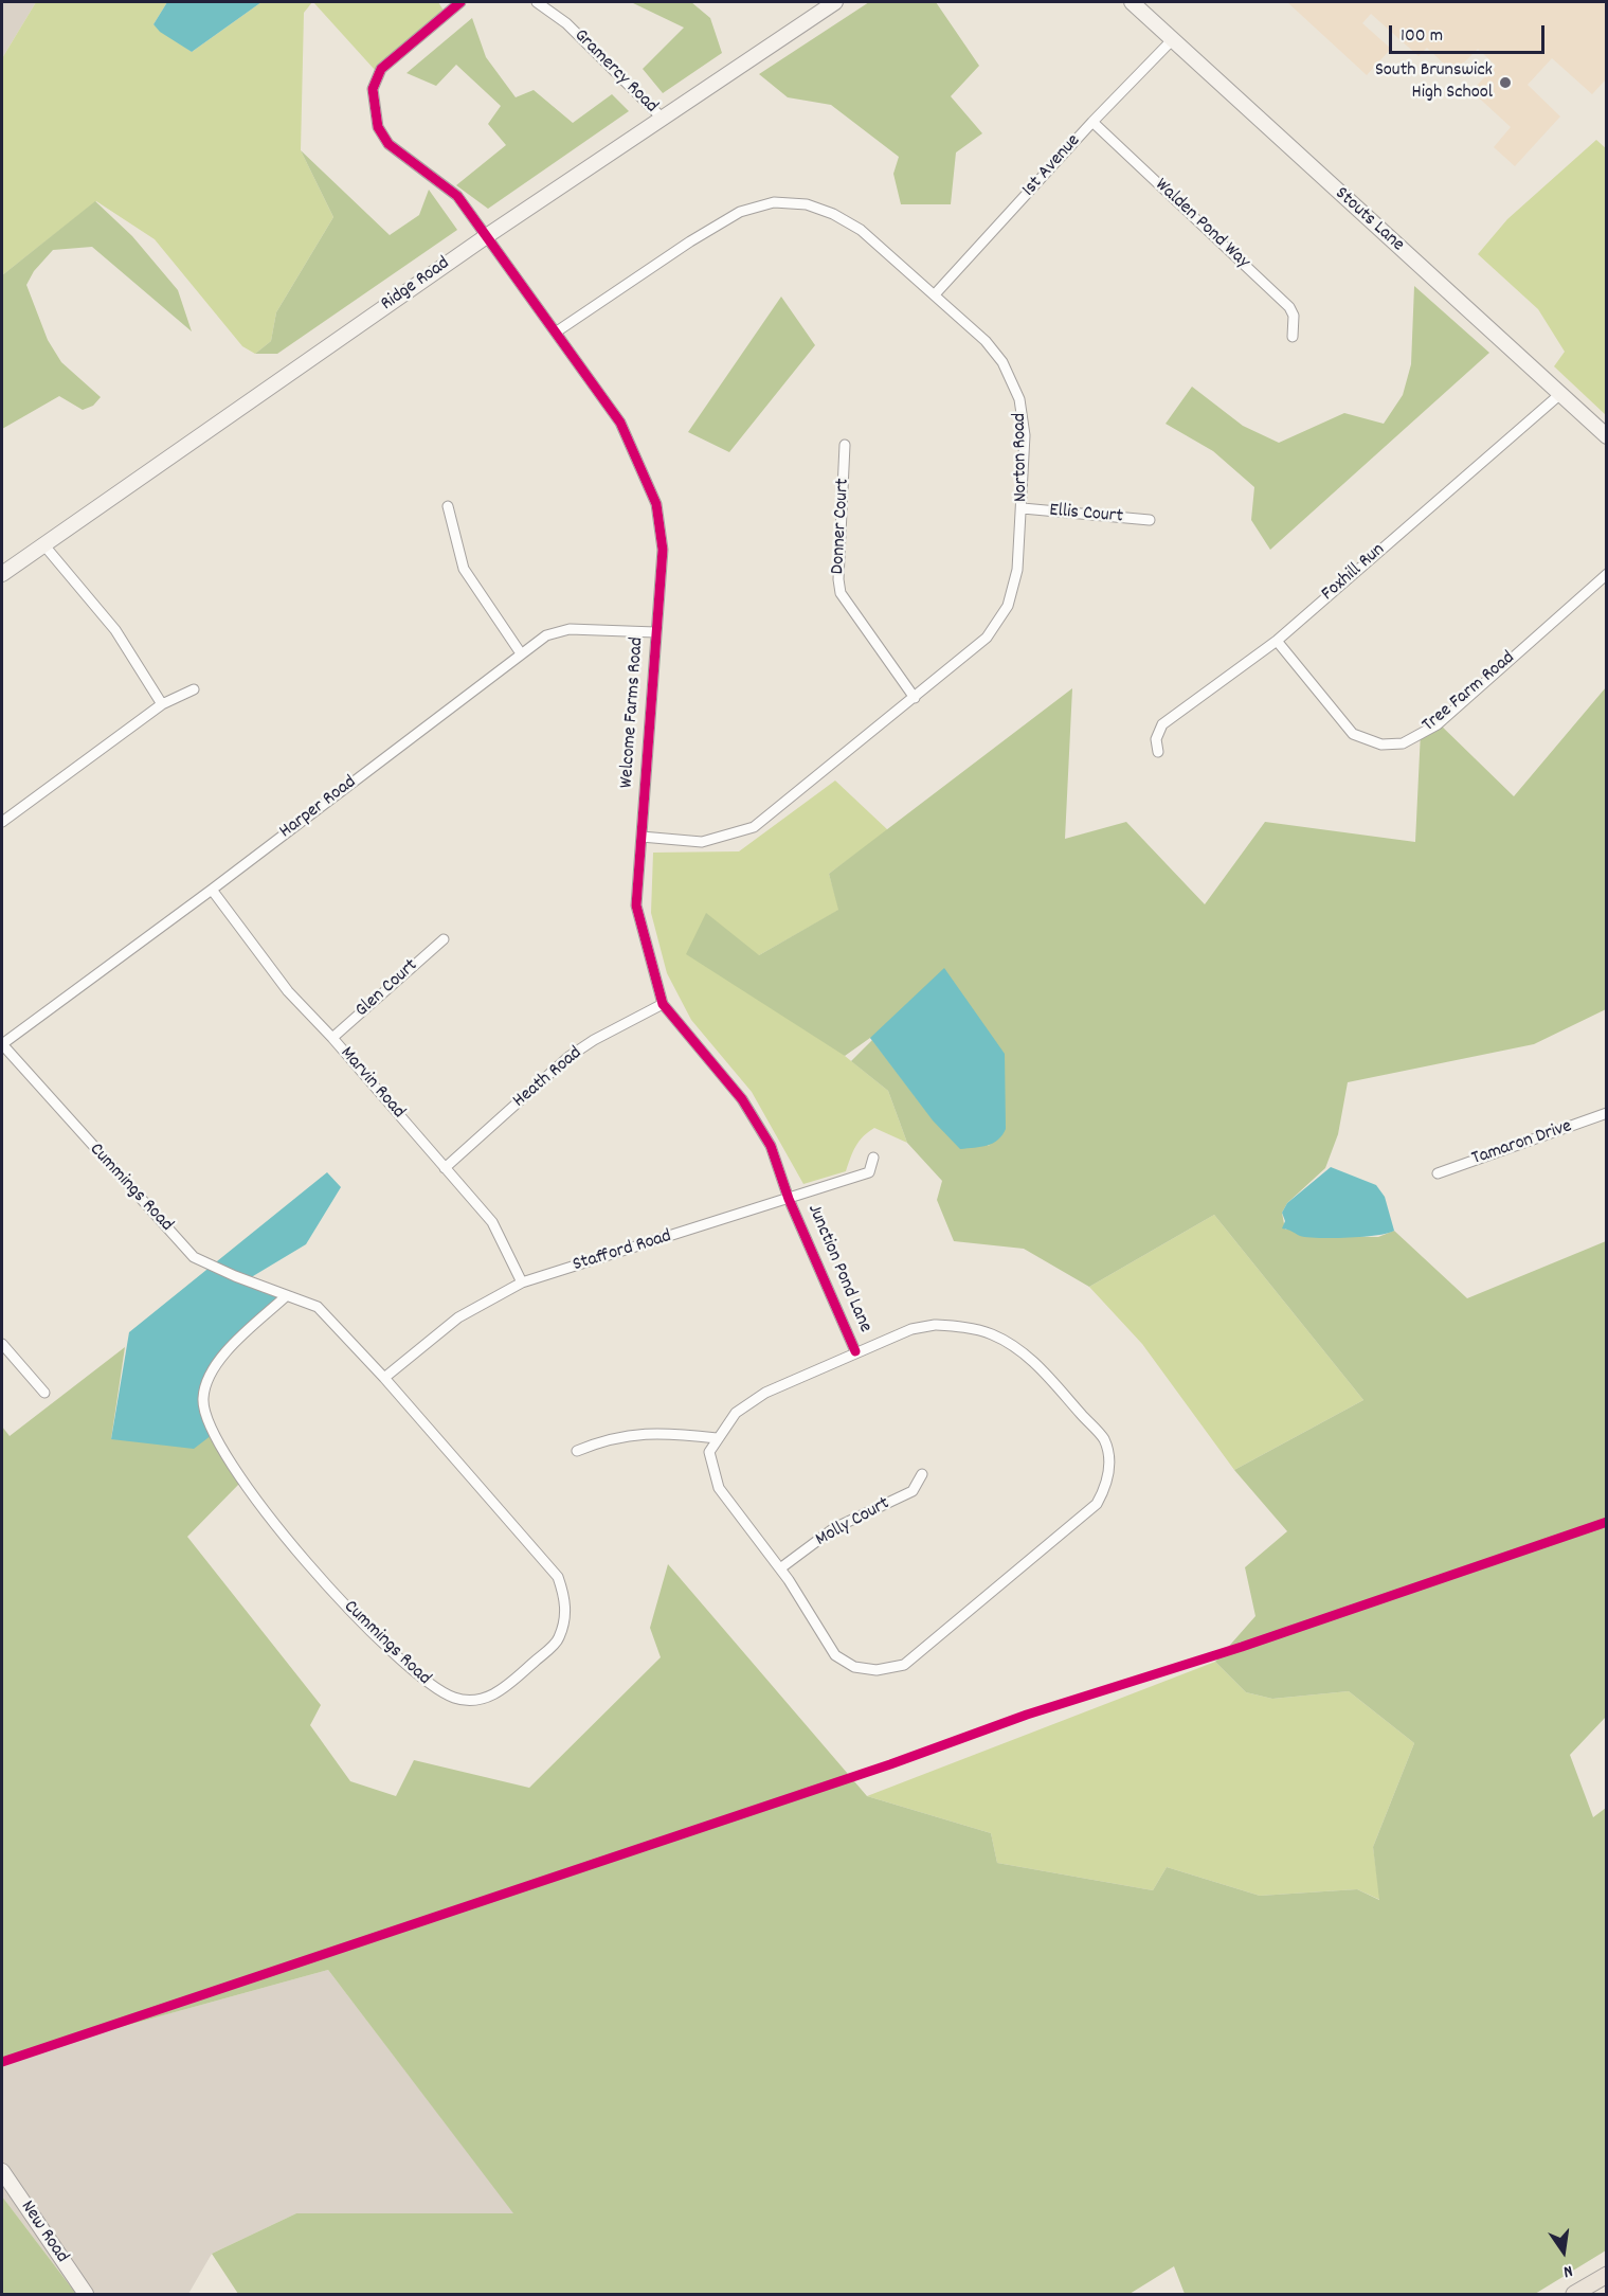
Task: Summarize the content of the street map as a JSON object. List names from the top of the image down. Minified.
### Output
{"streets":{"street":["Gramercy Road","1st Avenue","Stouts Lane","Walden Pond Way","Ridge Road","Norton Road","Ellis Court","Donner Court","Foxhill Run","Tree Farm Road","Welcome Farms Road","Harper Road","Glen Court","Heath Road","Marvin Road","Tamaron Drive","Cummings Road","Stafford Road","Junction Pond Lane","Molly Court","New Road"]},"crossings":[["Gramercy Road","Ridge Road"],["1st Avenue","Stouts Lane"],["1st Avenue","Walden Pond Way"],["1st Avenue","Norton Road"],["Stouts Lane","Foxhill Run"],["Ridge Road","Welcome Farms Road"],["Norton Road","Ellis Court"],["Norton Road","Donner Court"],["Norton Road","Welcome Farms Road"],["Foxhill Run","Tree Farm Road"],["Welcome Farms Road","Harper Road"],["Welcome Farms Road","Heath Road"],["Welcome Farms Road","Stafford Road"],["Welcome Farms Road","Junction Pond Lane"],["Harper Road","Marvin Road"],["Harper Road","Cummings Road"],["Glen Court","Marvin Road"],["Heath Road","Marvin Road"],["Marvin Road","Stafford Road"],["Cummings Road","Stafford Road"],["Stafford Road","Junction Pond Lane"],["Junction Pond Lane","Molly Court"]],"places":["South Brunswick High School"],"scale_bar":"100 m","north":"bottom"}
